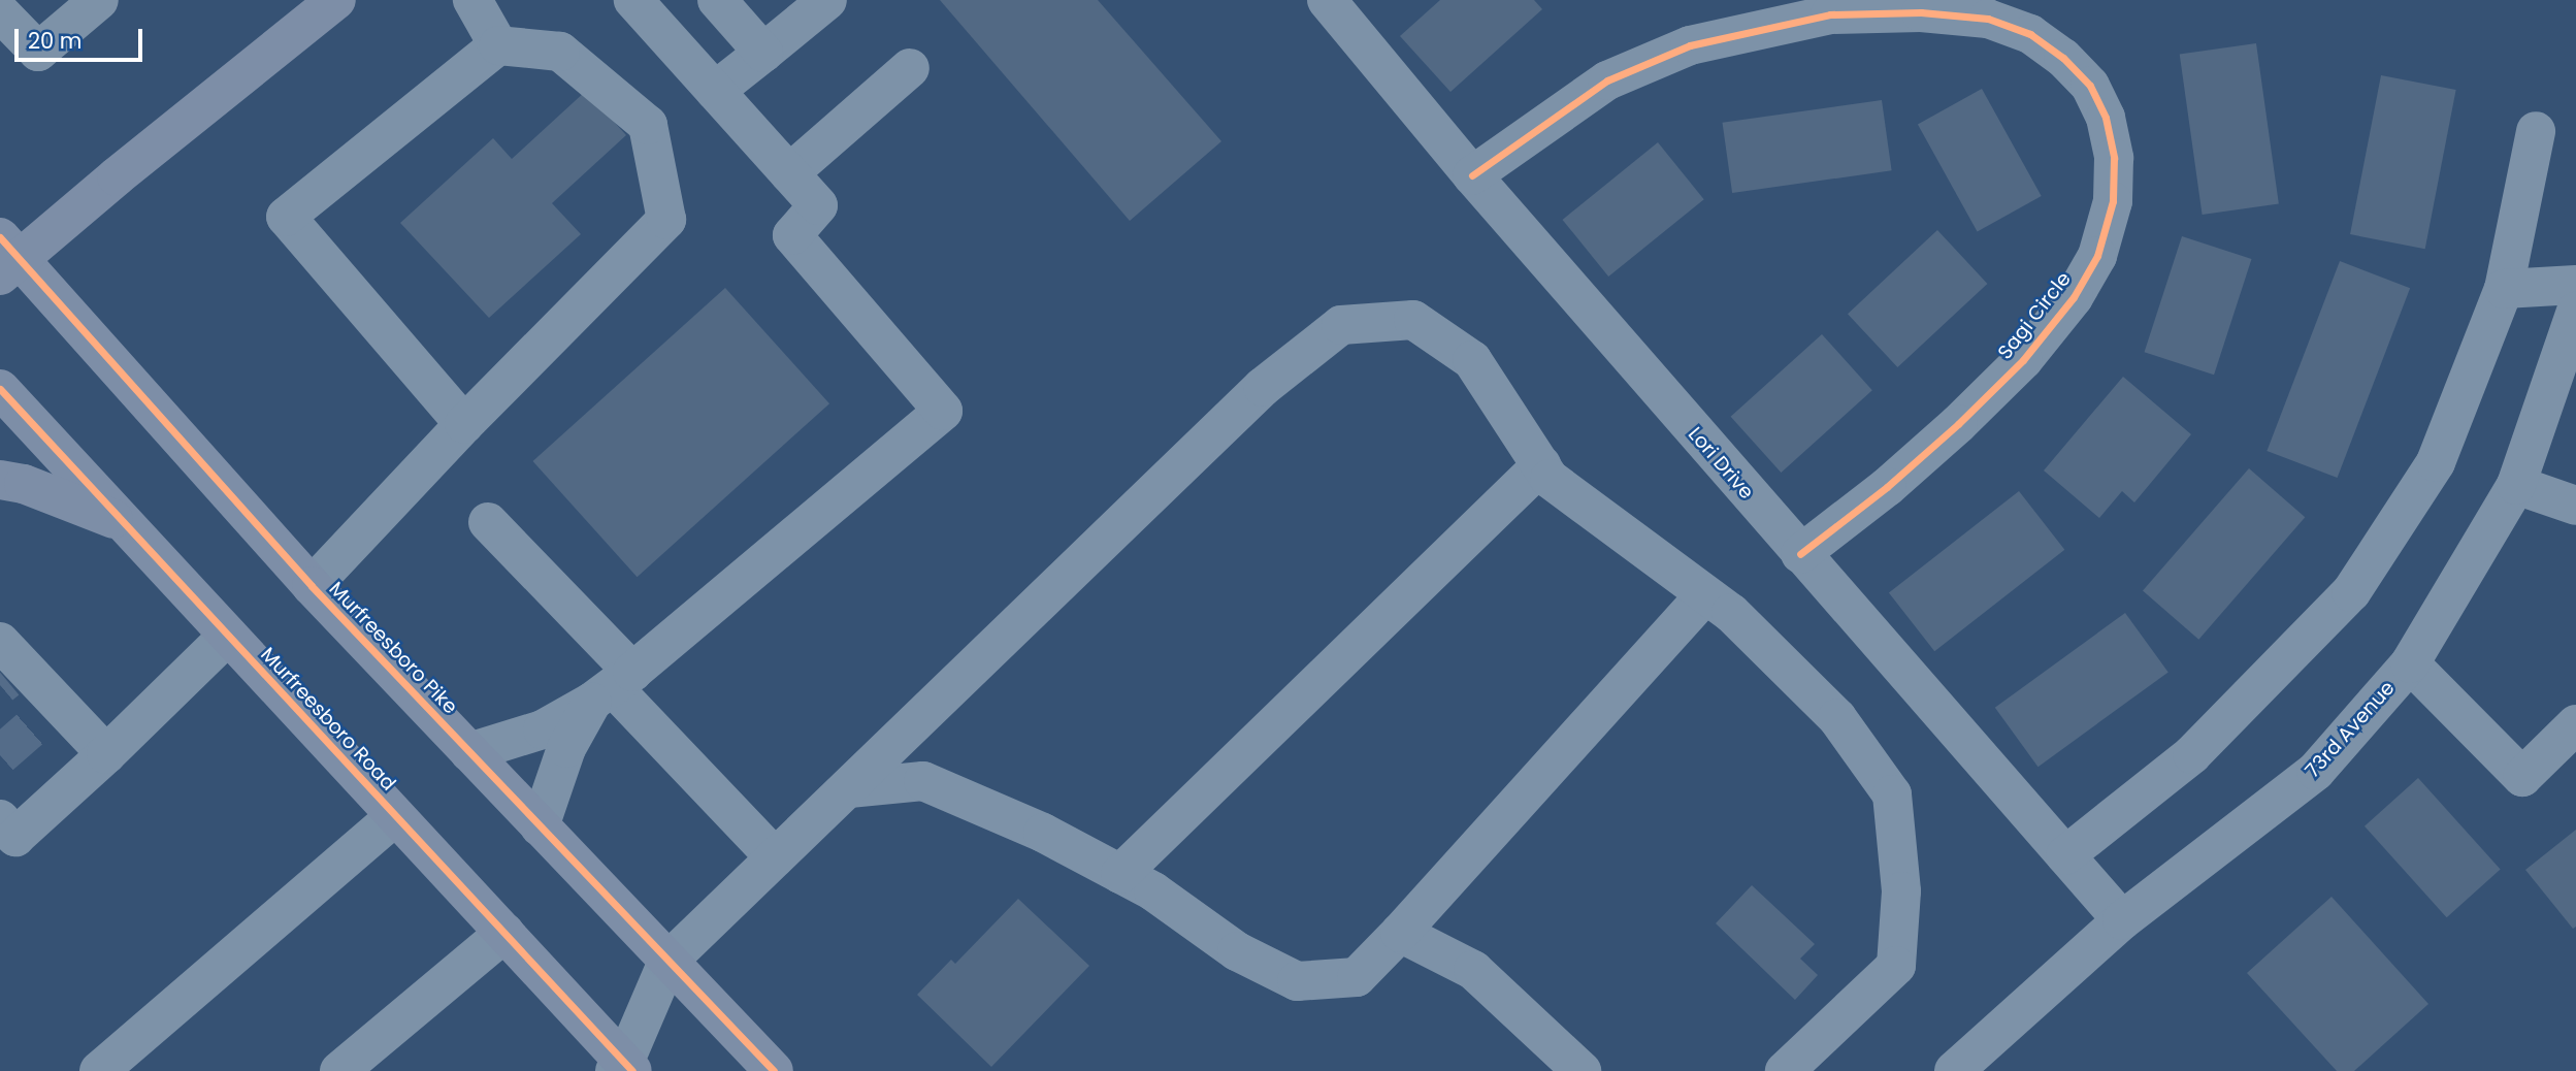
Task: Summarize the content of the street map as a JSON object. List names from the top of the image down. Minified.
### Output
{"streets":{"main road":["Murfreesboro Pike","Murfreesboro Road"],"street":["Sagi Circle","Lori Drive","73rd Avenue"]},"crossings":[["Sagi Circle","Lori Drive"],["Lori Drive","73rd Avenue"]],"scale_bar":"20 m"}
